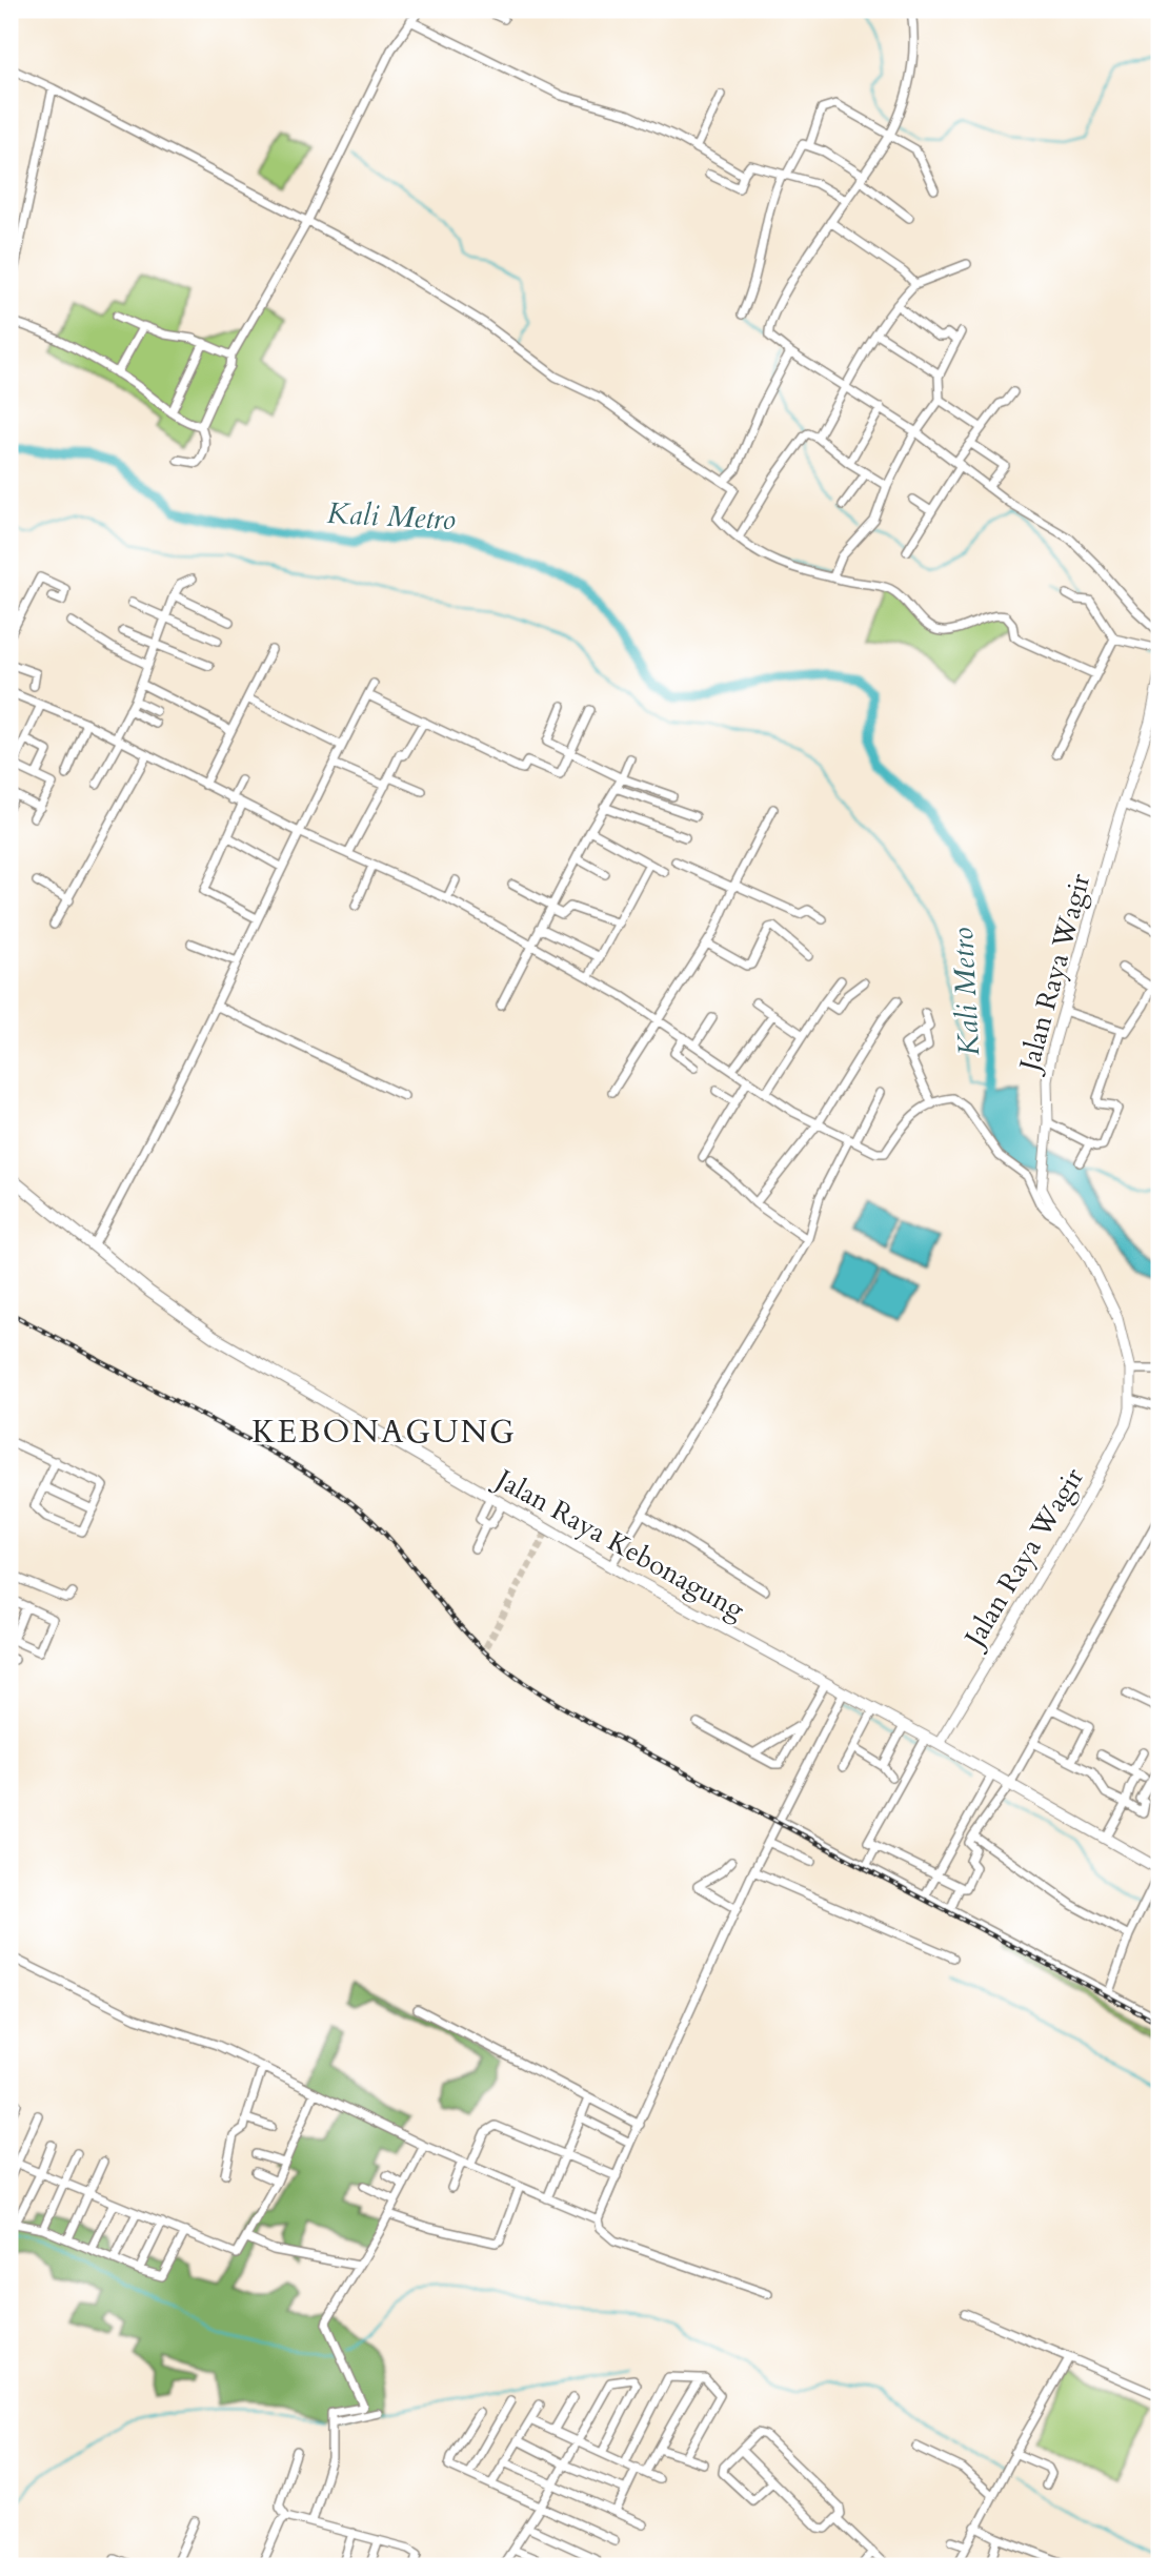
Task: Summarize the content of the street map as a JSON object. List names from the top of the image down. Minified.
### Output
{"streets":{"highway":["Jalan Raya Kebonagung"],"main road":["Jalan Raya Wagir"]},"crossings":[["Jalan Raya Wagir","Jalan Raya Kebonagung"]],"districts":["KEBONAGUNG"],"water":["Kali Metro"]}
